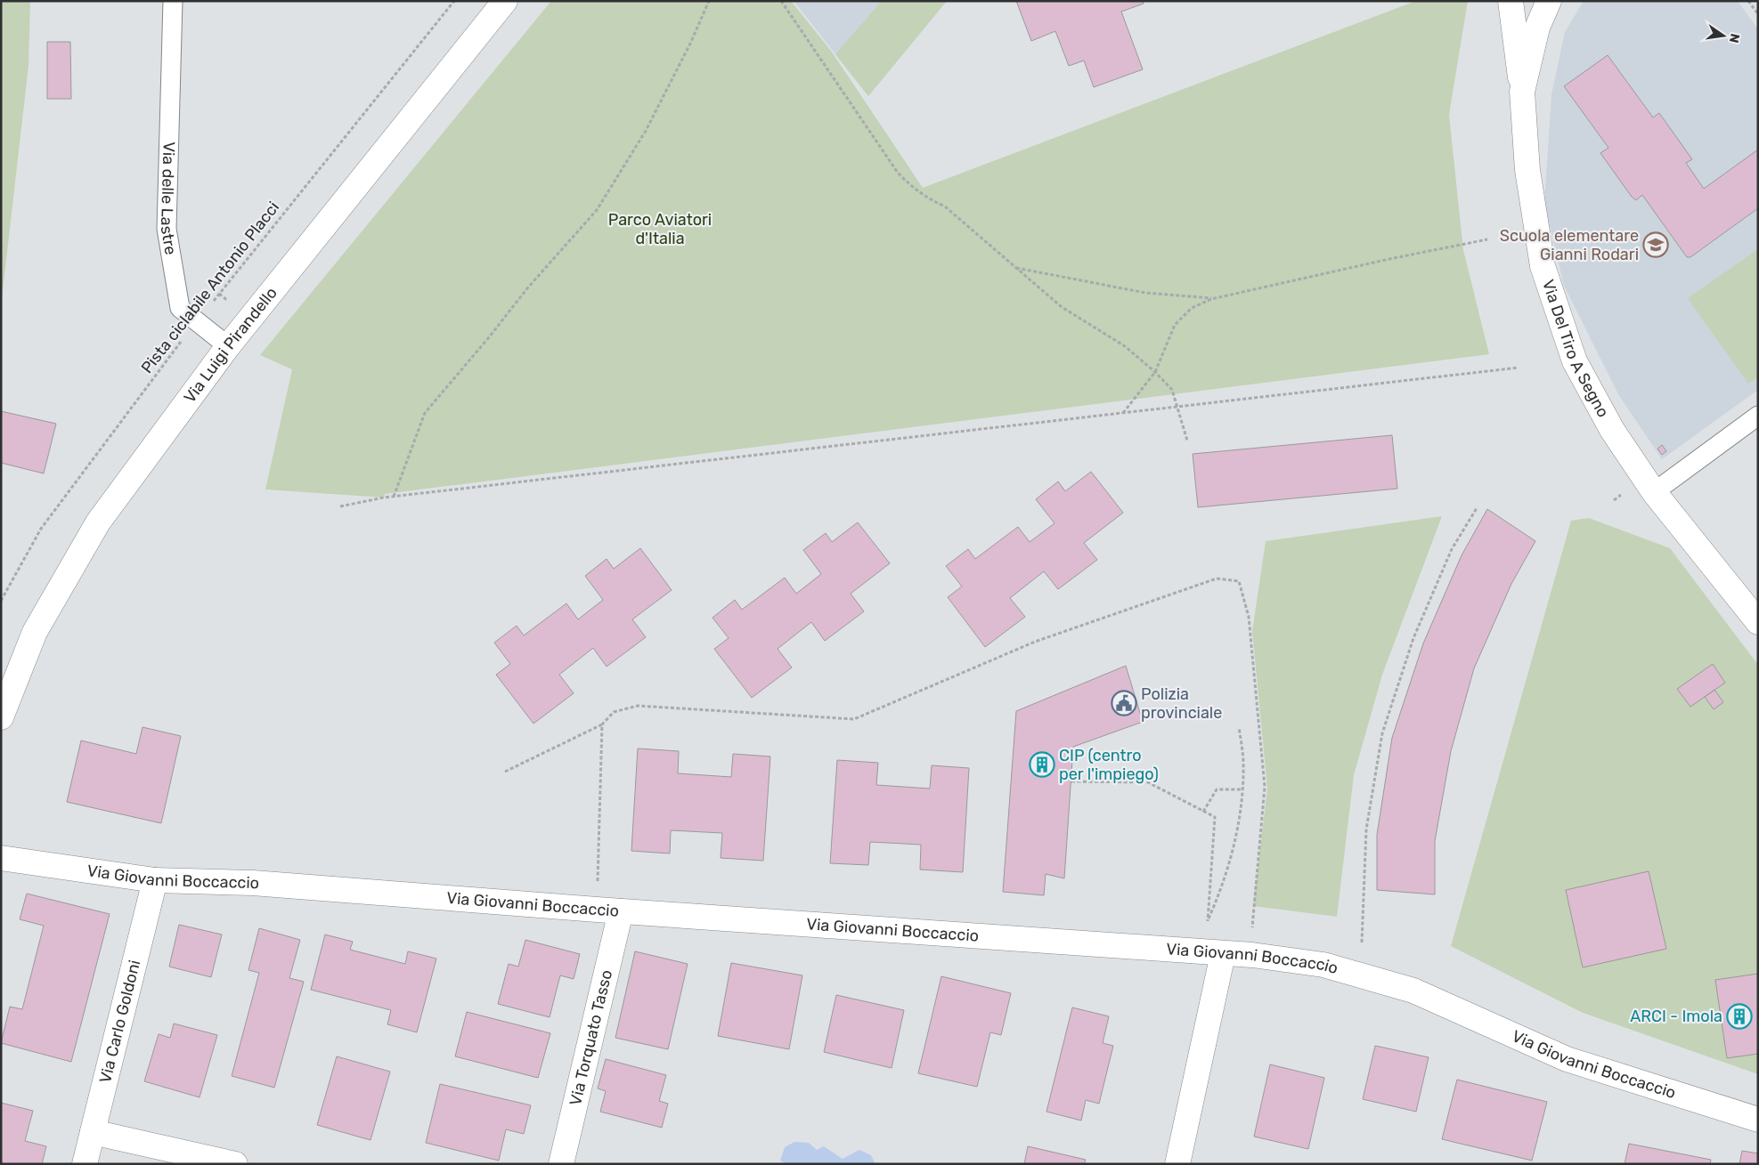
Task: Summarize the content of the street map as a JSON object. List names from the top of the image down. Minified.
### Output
{"streets":{"street":["Via Luigi Pirandello","Via Del Tiro A Segno","Via Giovanni Boccaccio","Via Carlo Goldoni","Via Torquato Tasso"],"lane":["Via delle Lastre"],"path":["Pista ciclabile Antonio Placci"]},"crossings":[["Via delle Lastre","Pista ciclabile Antonio Placci"],["Via delle Lastre","Via Luigi Pirandello"],["Via Giovanni Boccaccio","Via Carlo Goldoni"],["Via Giovanni Boccaccio","Via Torquato Tasso"]],"parks":["Parco Aviatori d'Italia"],"places":{"school or university":["Scuola elementare Gianni Rodari"],"public building":["Polizia provinciale"],"building":["CIP (centro per l'impiego)","ARCI - Imola"]},"north":"right"}
